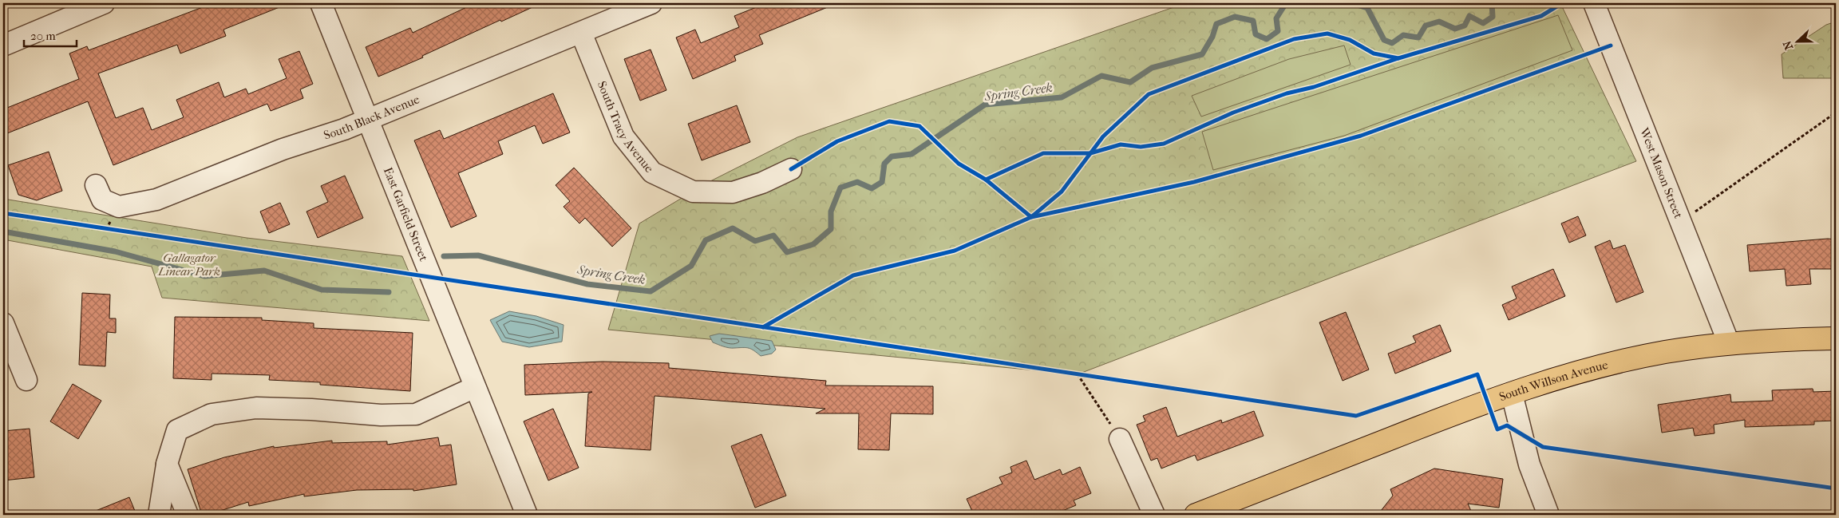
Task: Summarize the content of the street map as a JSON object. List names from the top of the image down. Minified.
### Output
{"streets":{"main road":["South Willson Avenue"],"street":["South Black Avenue","South Tracy Avenue","West Mason Street","East Garfield Street"]},"crossings":[["South Black Avenue","South Tracy Avenue"],["South Black Avenue","East Garfield Street"],["West Mason Street","South Willson Avenue"]],"water":["Spring Creek"],"parks":["Gallagator Linear Park"],"scale_bar":"20 m","north":"left"}
